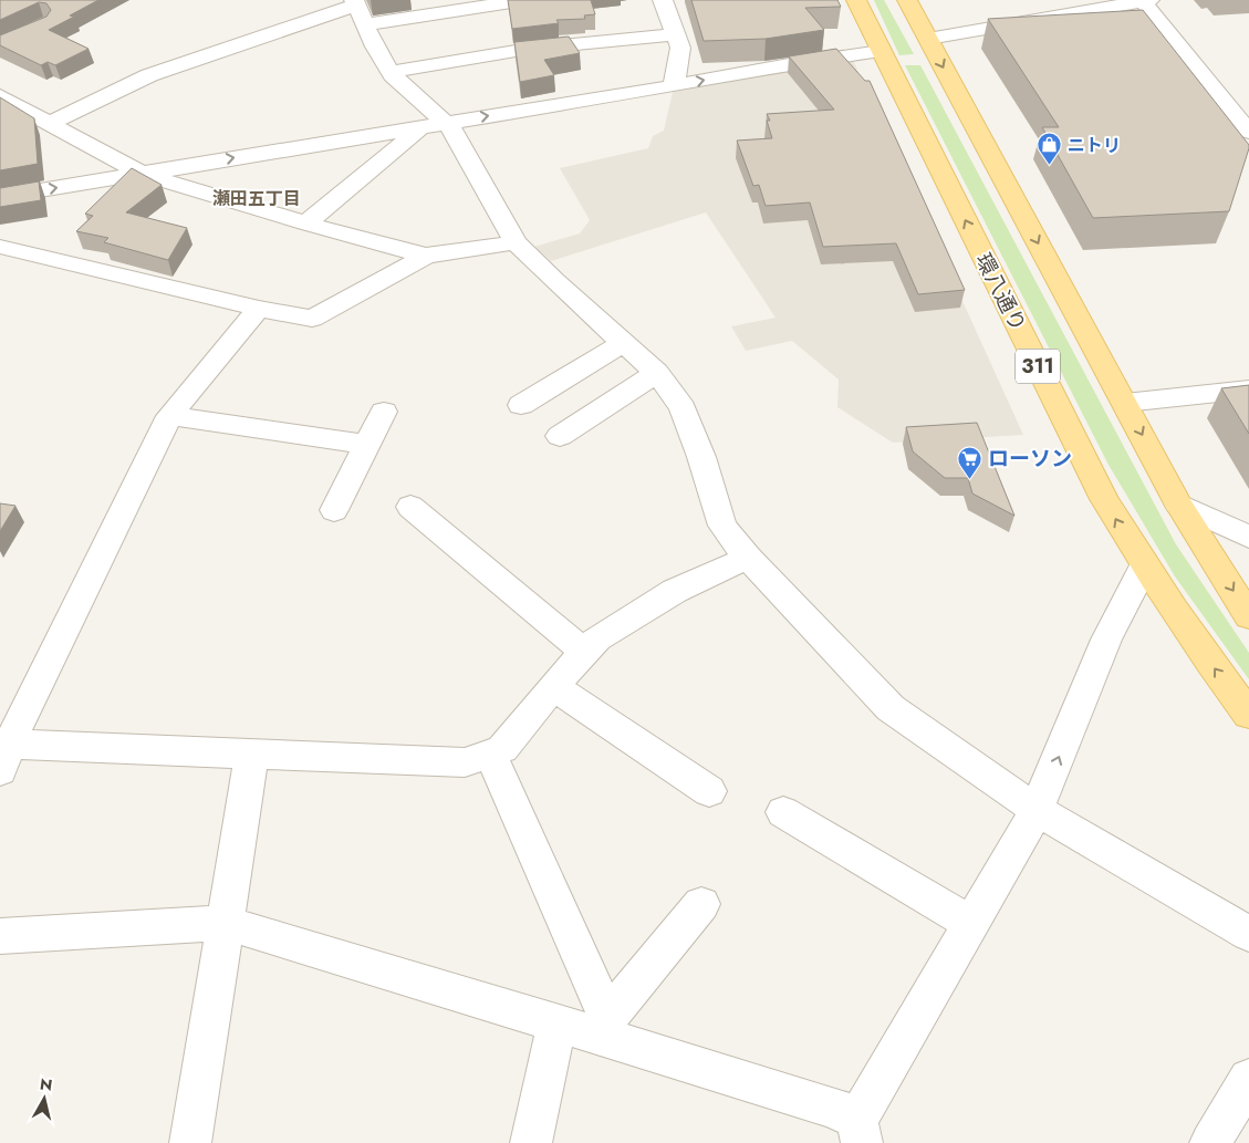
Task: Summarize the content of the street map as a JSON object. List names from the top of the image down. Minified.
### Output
{"streets":{"main road":["環八通り","311"]},"districts":["瀬田五丁目"],"places":{"shop":["ニトリ"],"supermarket":["ローソン"]},"north":"top"}
